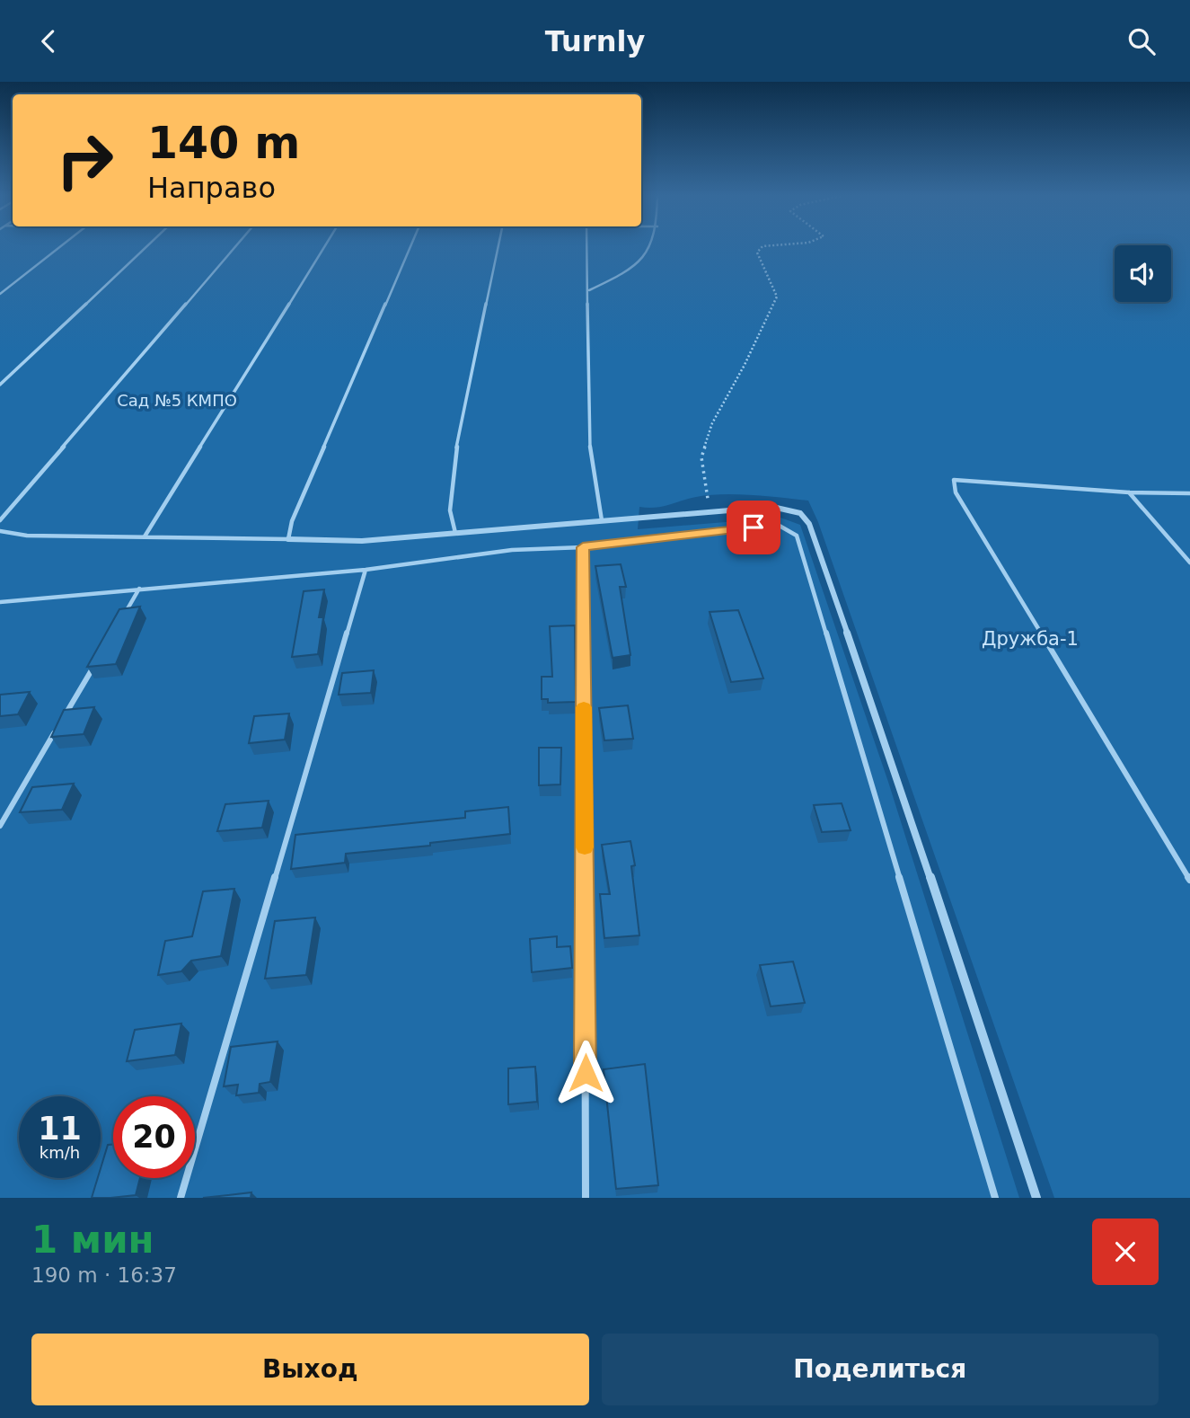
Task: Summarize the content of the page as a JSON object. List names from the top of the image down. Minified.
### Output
{"parks":["Сад №5 КМПО","Дружба-1"],"page":{"header":"Turnly","turn":["140 m","Направо"],"speed":"11 km/h","limit":"20","heading":["1 мин","190 m · 16:37"],"buttons":["Выход","Поделиться"]}}
